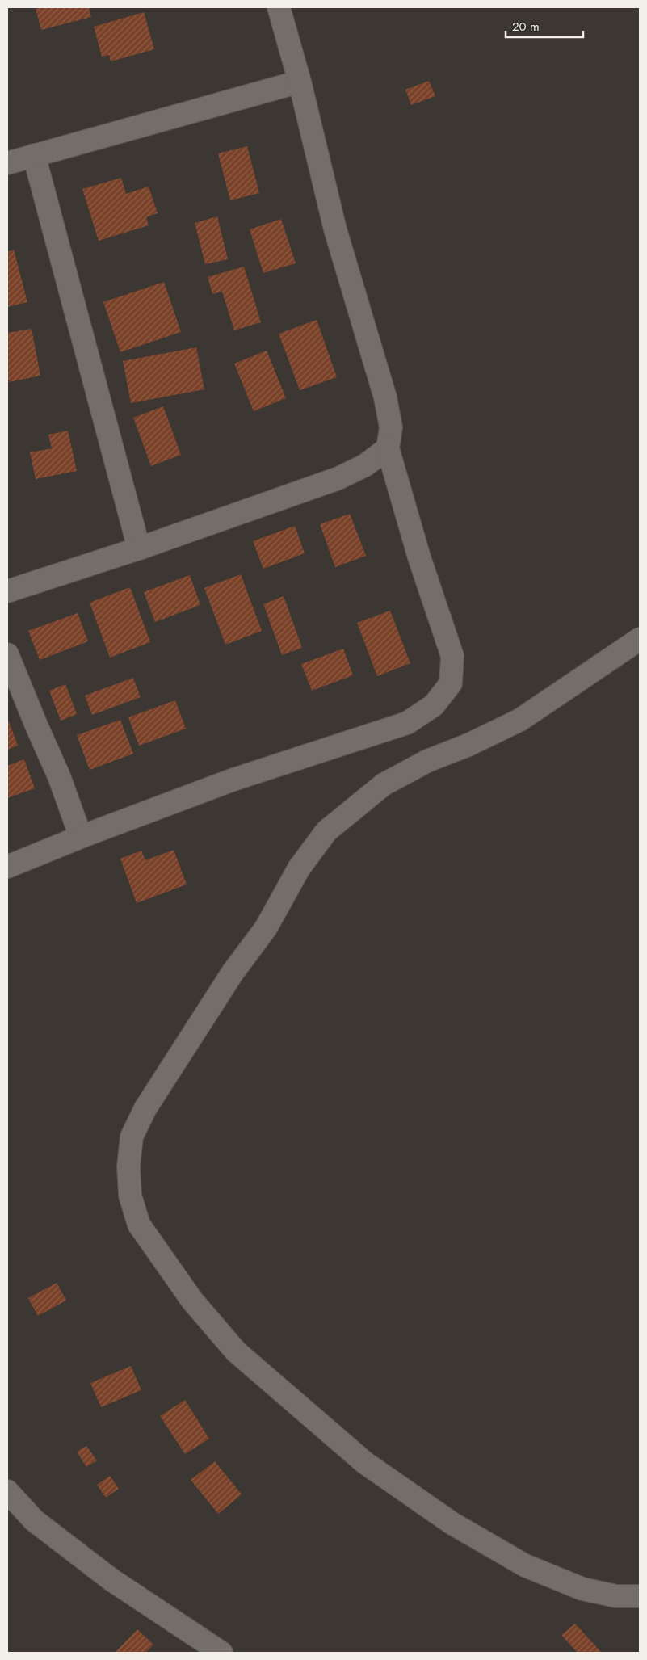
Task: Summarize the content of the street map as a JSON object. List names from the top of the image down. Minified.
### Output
{"scale_bar":"20 m"}
